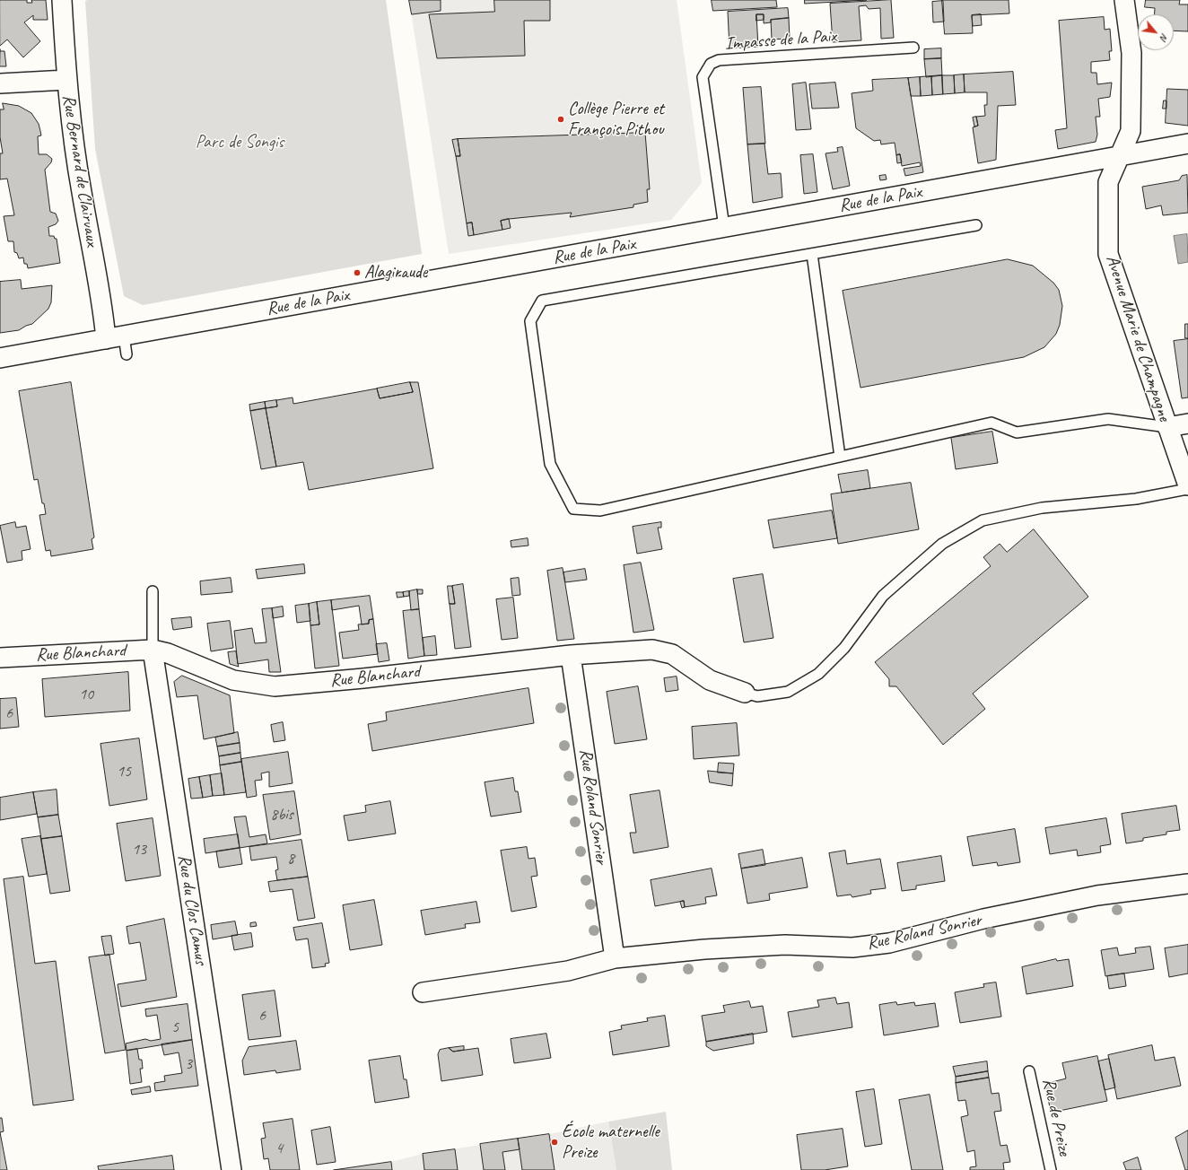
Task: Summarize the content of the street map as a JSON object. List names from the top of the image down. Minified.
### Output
{"streets":{"street":["Rue Bernard de Clairvaux","Rue de la Paix","Avenue Marie de Champagne","Rue Blanchard","Rue Roland Sonrier","Rue du Clos Camus"],"lane":["Impasse de la Paix","Rue de Preize"]},"crossings":[["Impasse de la Paix","Rue de la Paix"],["Rue Bernard de Clairvaux","Rue de la Paix"],["Rue de la Paix","Avenue Marie de Champagne"],["Rue Blanchard","Rue Roland Sonrier"],["Rue Blanchard","Rue du Clos Camus"]],"parks":["Parc de Songis"],"places":["Collège Pierre et François Pithou","Alagiraude","École maternelle Preize"],"house_numbers":["10","6","15","8bis","13","8","6","5","3","4"],"north":"bottom right"}
